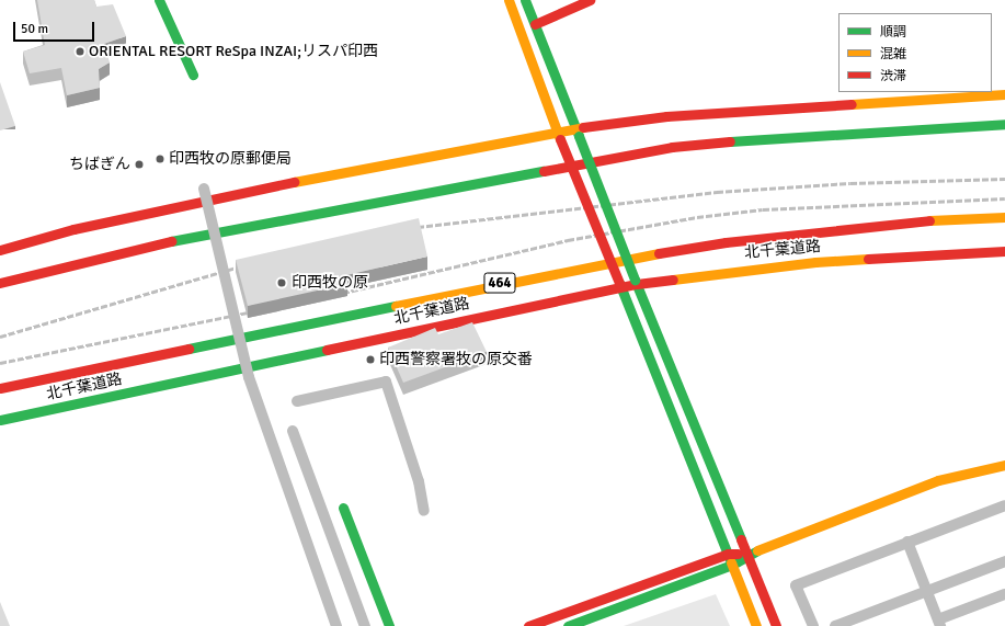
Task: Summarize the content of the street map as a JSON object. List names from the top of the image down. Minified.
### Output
{"streets":{"main road":["北千葉道路","464"]},"places":["ORIENTAL RESORT ReSpa INZAI;リスパ印西","印西牧の原郵便局","ちばぎん","印西牧の原","印西警察署牧の原交番"],"legend":["順調","混雑","渋滞"],"scale_bar":"50 m"}
